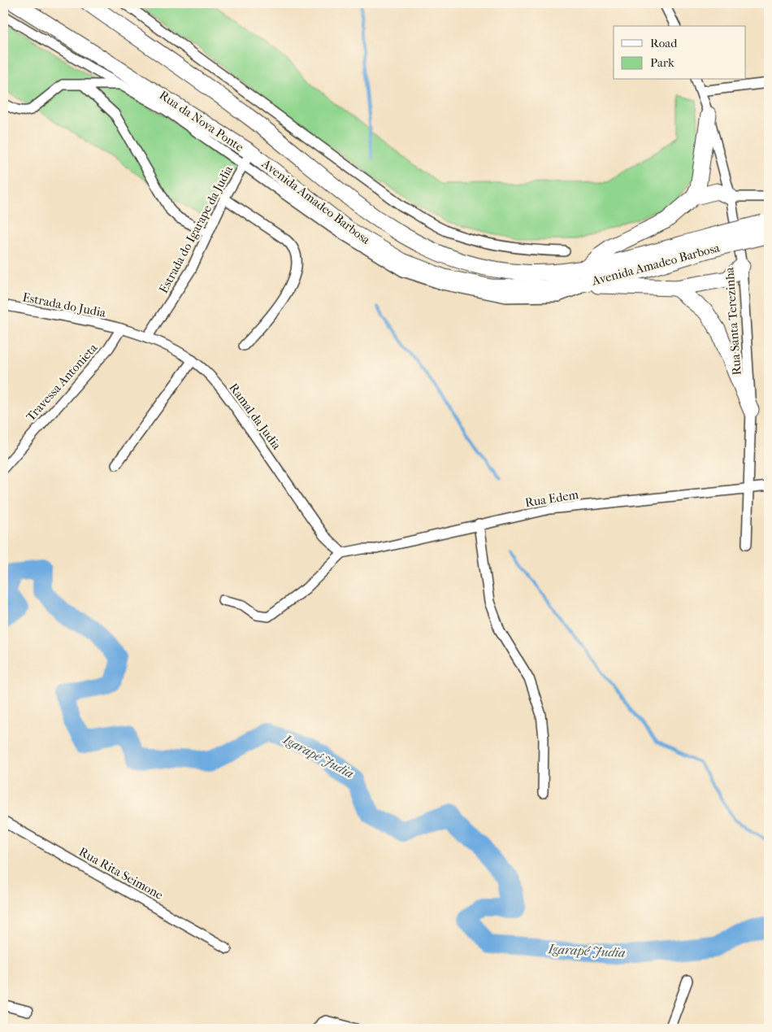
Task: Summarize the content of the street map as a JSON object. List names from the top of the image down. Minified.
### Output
{"streets":{"main road":["Avenida Amadeo Barbosa"],"street":["Rua da Nova Ponte","Estrada do Igarape da Judia","Estrada do Judia","Rua Santa Terezinha","Travessa Antonieta","Ramal da Judia","Rua Edem","Rua Rita Seimone"]},"crossings":[["Rua da Nova Ponte","Avenida Amadeo Barbosa"],["Rua da Nova Ponte","Estrada do Igarape da Judia"],["Avenida Amadeo Barbosa","Estrada do Igarape da Judia"],["Estrada do Igarape da Judia","Ramal da Judia"],["Estrada do Judia","Travessa Antonieta"],["Estrada do Judia","Ramal da Judia"],["Rua Santa Terezinha","Rua Edem"],["Travessa Antonieta","Ramal da Judia"],["Ramal da Judia","Rua Edem"]],"water":["Igarapé Judia"],"legend":["Road","Park"]}
